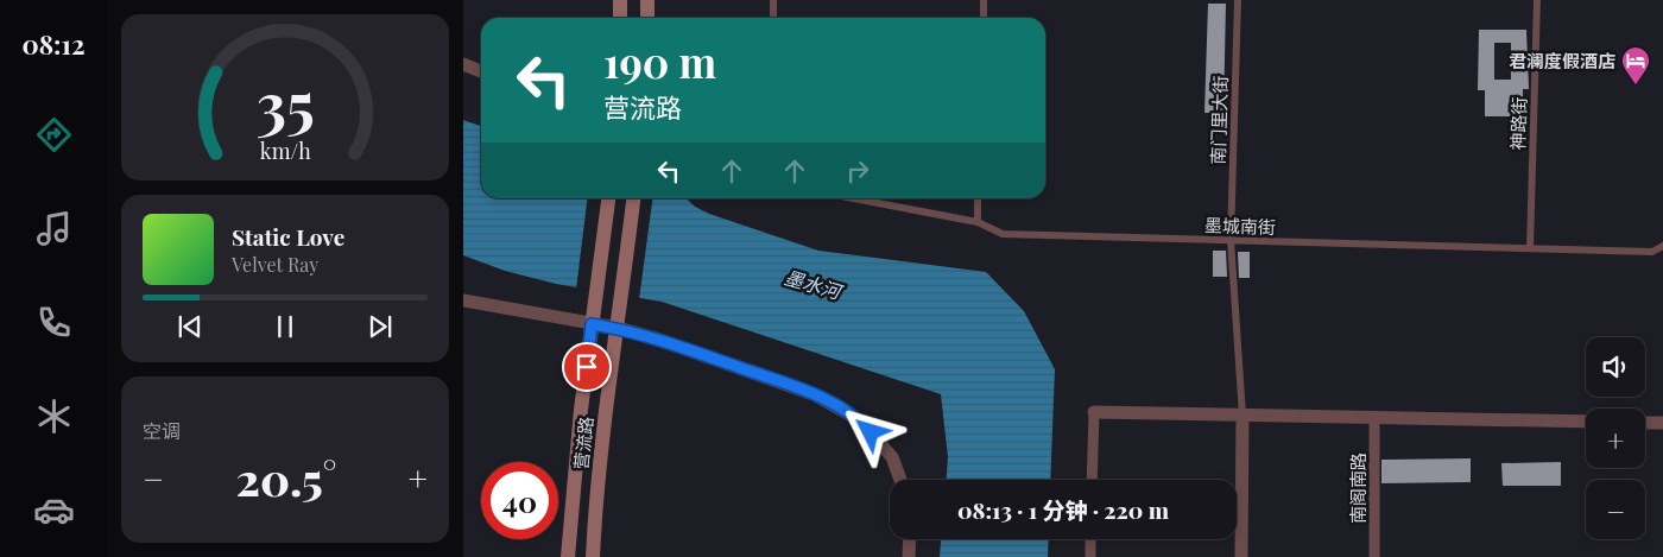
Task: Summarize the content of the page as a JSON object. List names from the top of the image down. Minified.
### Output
{"streets":{"main road":["营流路"],"street":["南门里大街","神路街","墨城南街","南阁南路"]},"crossings":[["南门里大街","墨城南街"],["神路街","墨城南街"]],"water":["墨水河"],"places":{"hotel":["君澜度假酒店"]},"page":{"tabs":"08:12","turn":["190 m","营流路"],"song":["Static Love","Velvet Ray"],"map_buttons":["+","−"],"tile":"空调","heat":["−","20.5°","+"],"limit":"40","trip":"08:13 · 1 分钟 · 220 m","gauge":["35","km/h"]}}
